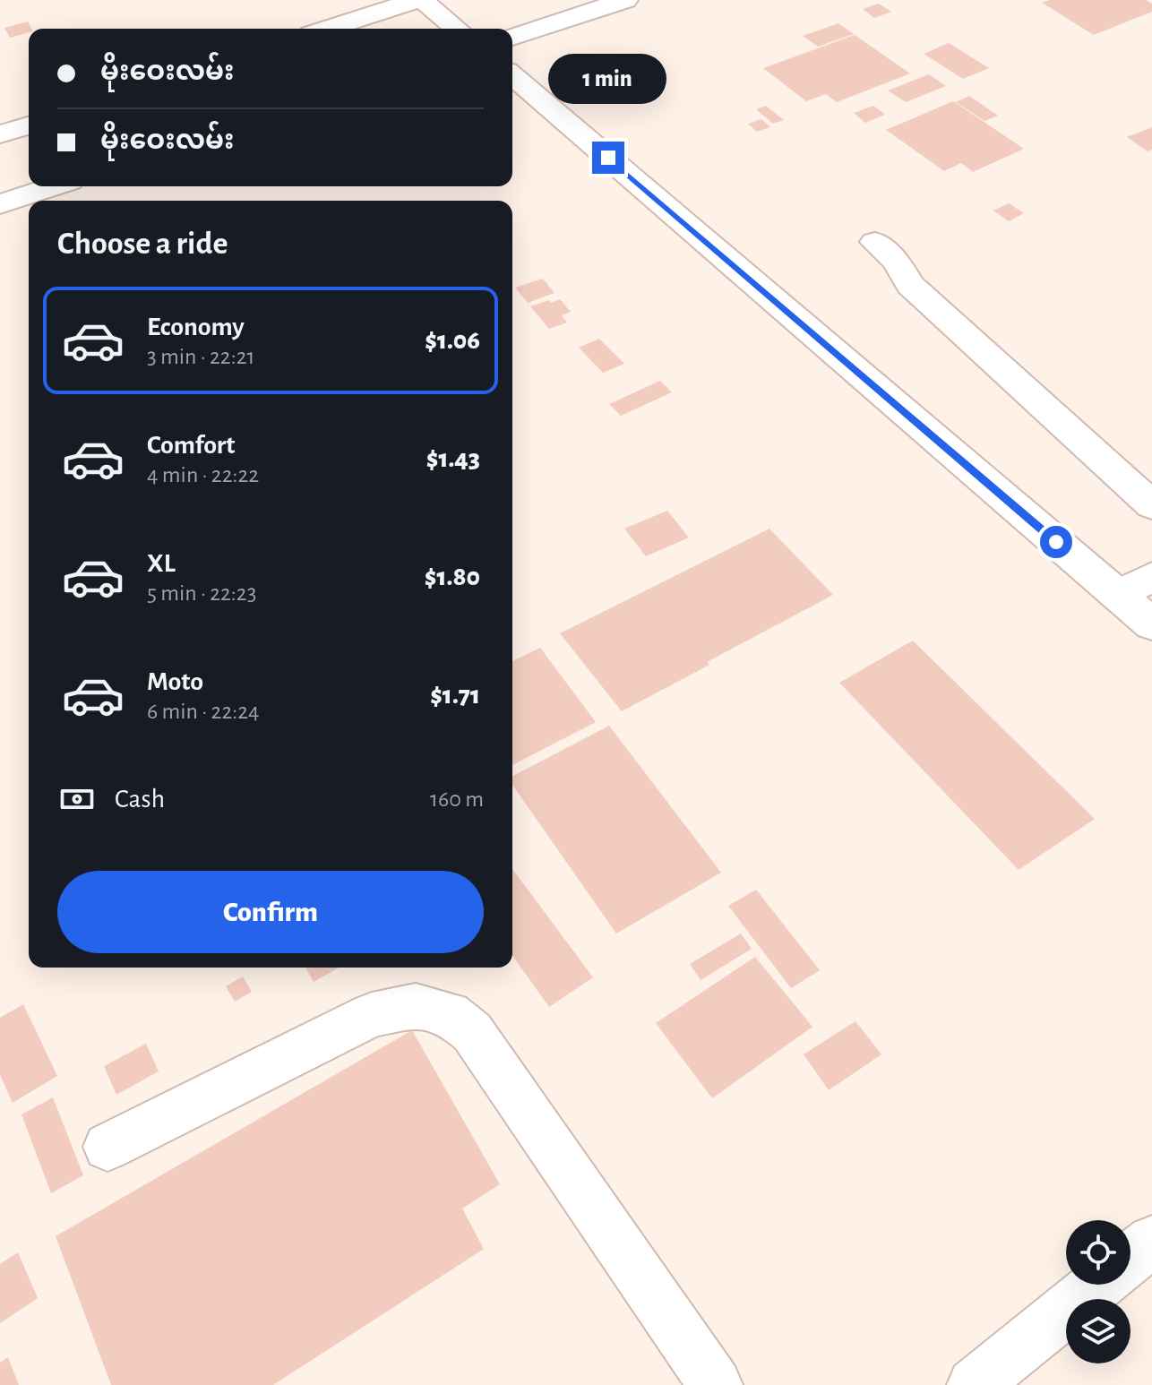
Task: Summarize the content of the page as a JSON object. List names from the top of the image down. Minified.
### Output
{"page":{"banner":["မိုးဝေးလမ်း","မိုးဝေးလမ်း"],"bubble":"1 min","heading":"Choose a ride","list":[{"name":"Economy","note":"3 min · 22:21","value":"$1.06"},{"name":"Comfort","note":"4 min · 22:22","value":"$1.43"},{"name":"XL","note":"5 min · 22:23","value":"$1.80"},{"name":"Moto","note":"6 min · 22:24","value":"$1.71"}],"pay":["Cash","160 m"],"buttons":"Confirm"}}
